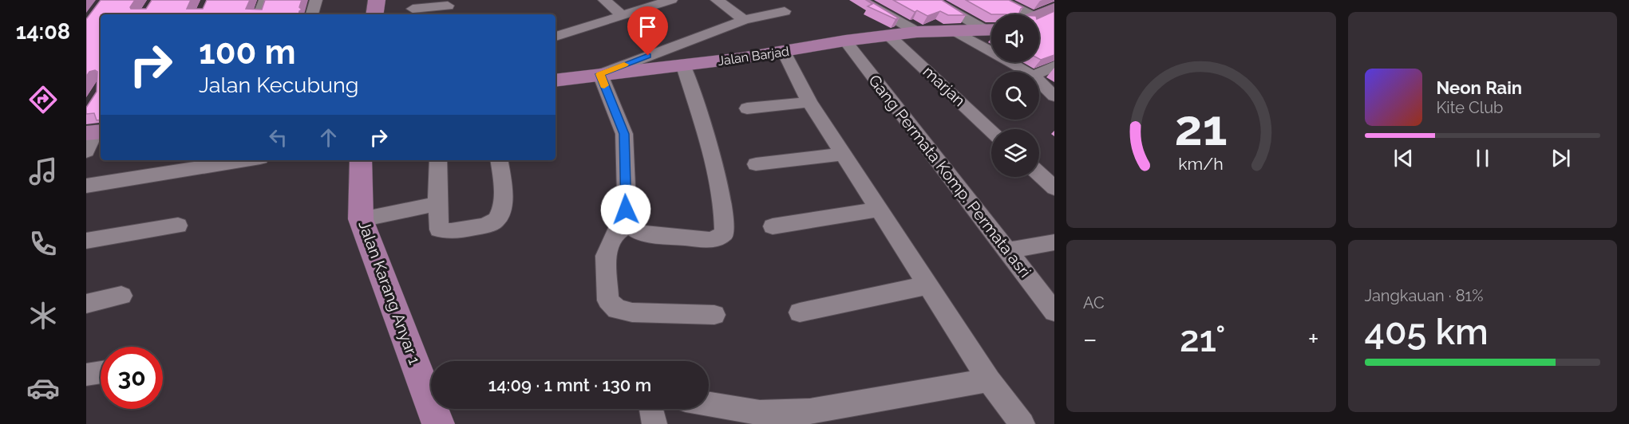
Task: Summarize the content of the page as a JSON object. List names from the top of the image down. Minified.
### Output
{"streets":{"main road":["Jalan Barjad","Jalan Karang Anyar 1"],"street":["marjan","Gang Permata Komp. Permata asri"]},"crossings":[["Jalan Barjad","marjan"],["Jalan Barjad","Gang Permata Komp. Permata asri"]],"page":{"tabs":"14:08","turn":["100 m","Jalan Kecubung"],"song":["Neon Rain","Kite Club"],"tile":["AC",["Jangkauan · 81%","405 km"]],"heat":["−","21°","+"],"limit":"30","trip":"14:09 · 1 mnt · 130 m","gauge":["21","km/h"]}}
